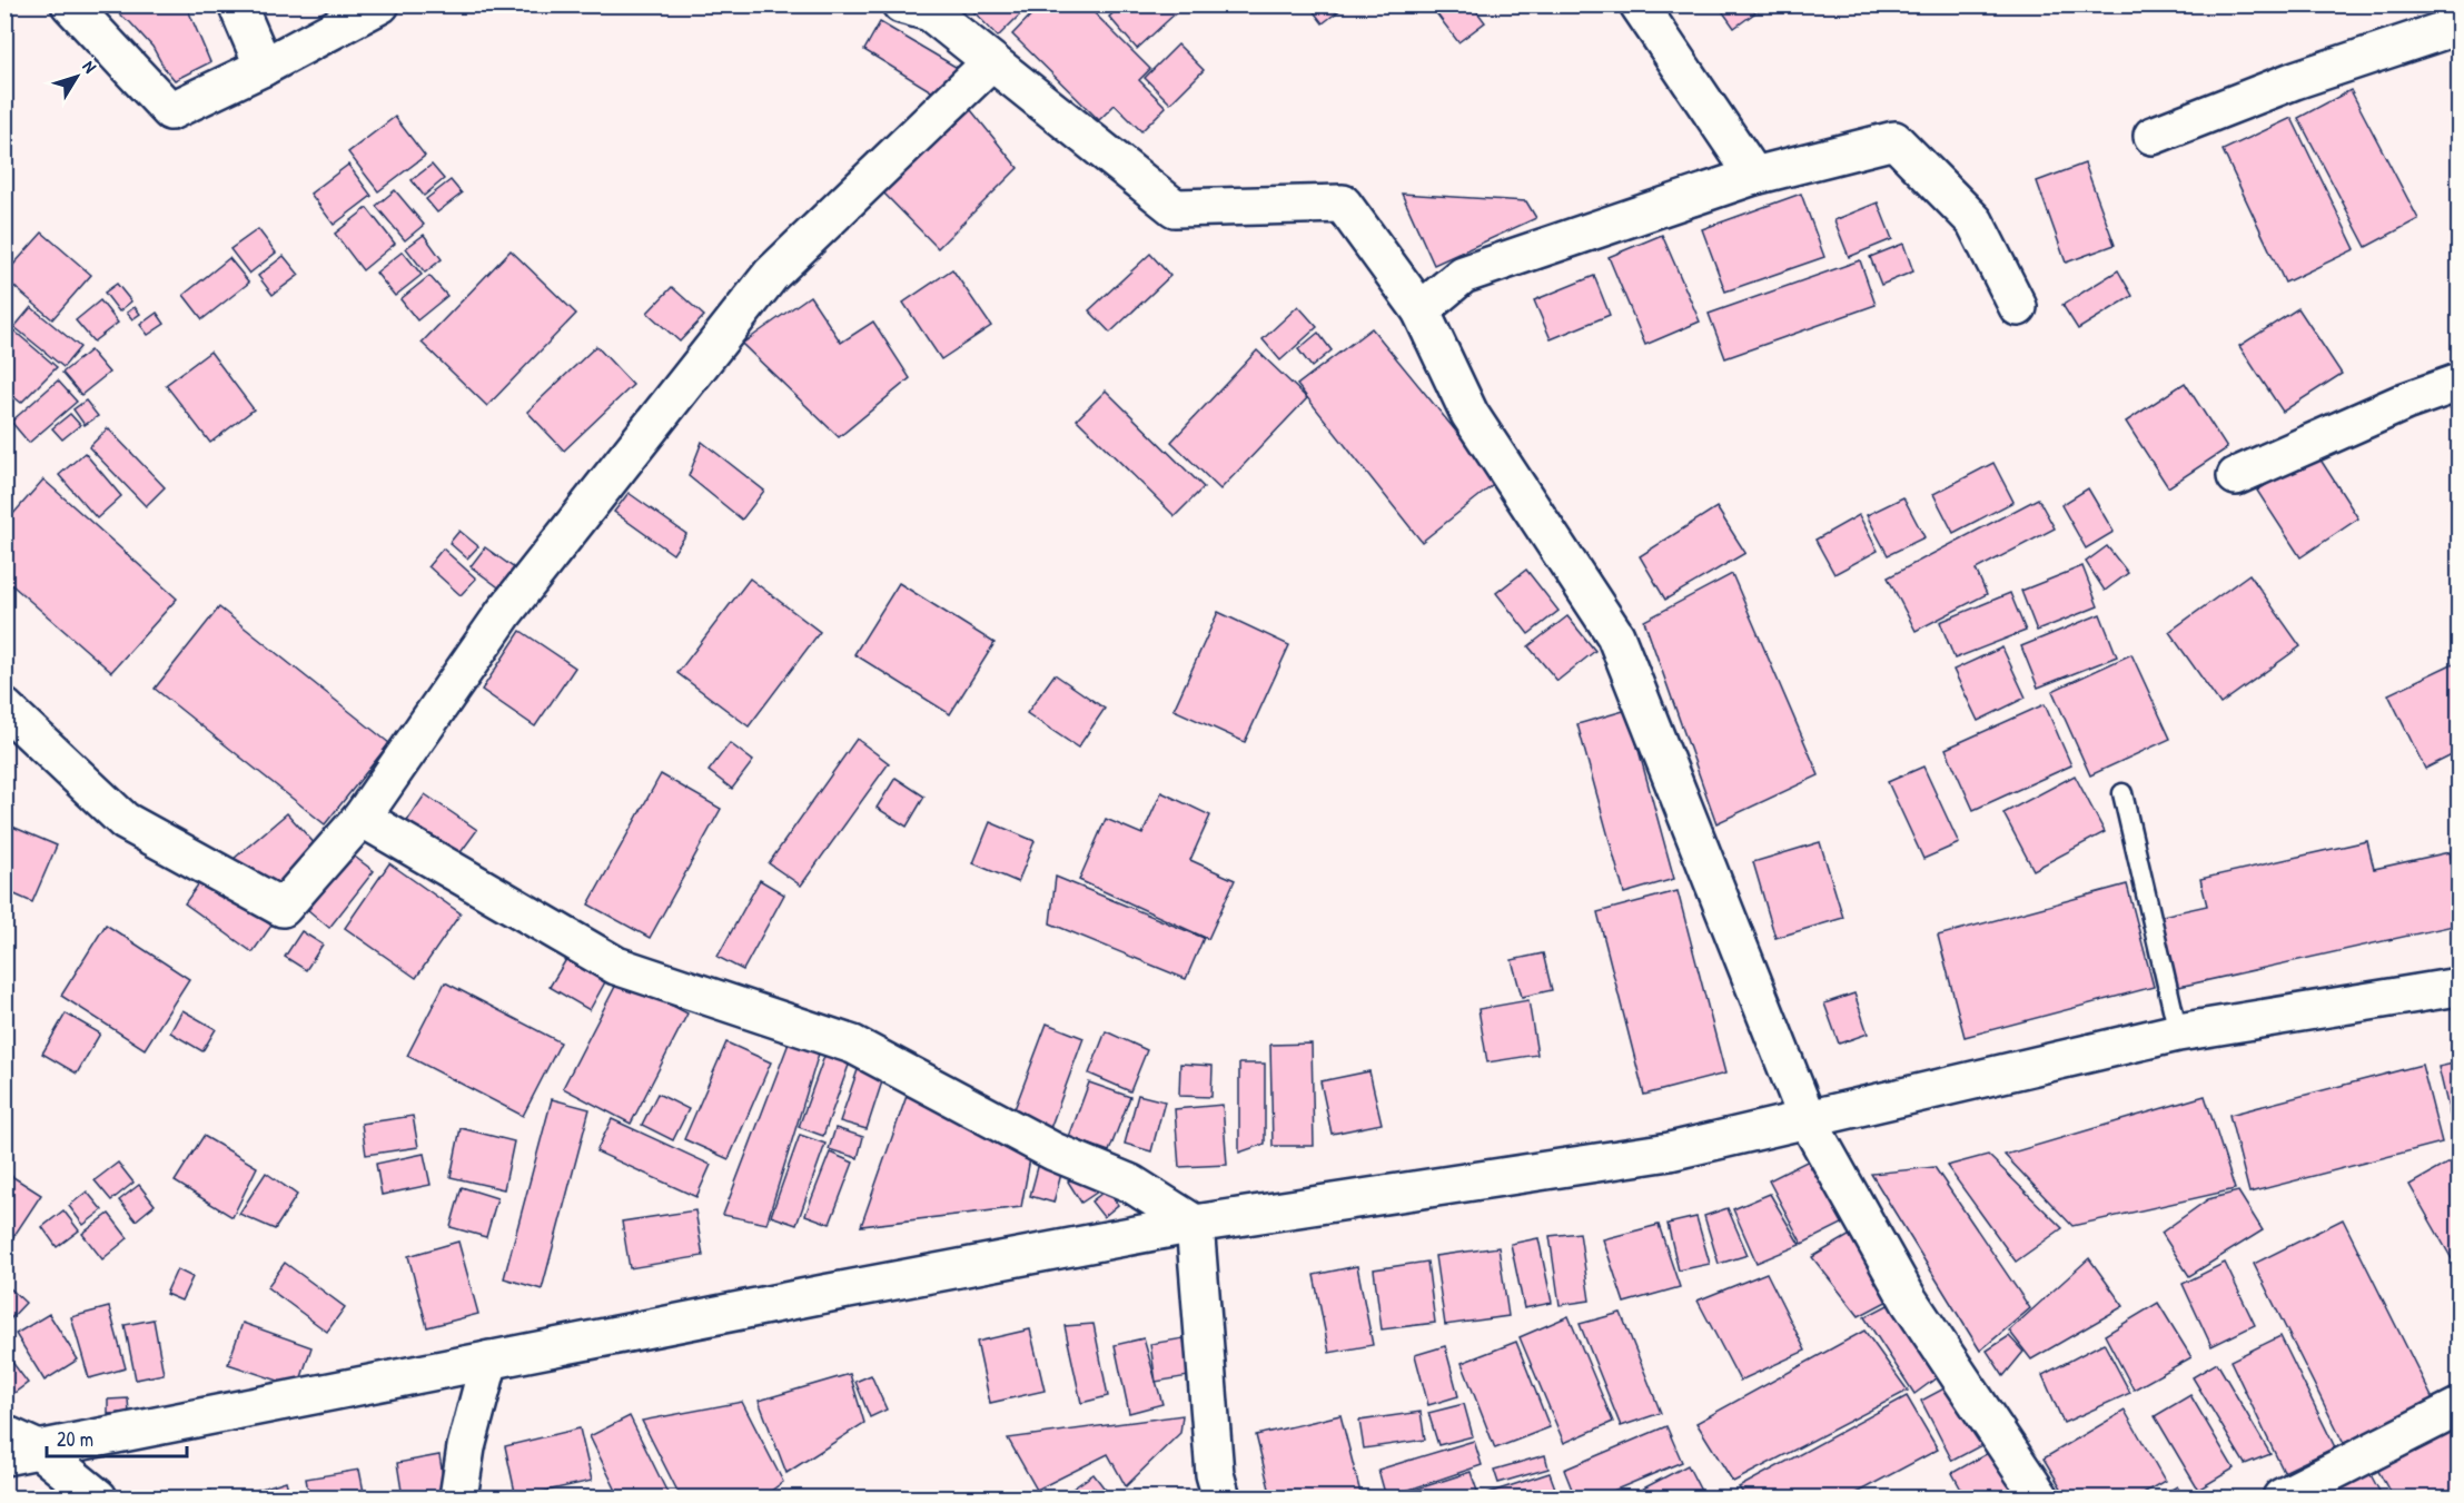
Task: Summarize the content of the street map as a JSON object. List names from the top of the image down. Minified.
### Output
{"scale_bar":"20 m","north":"top right"}
